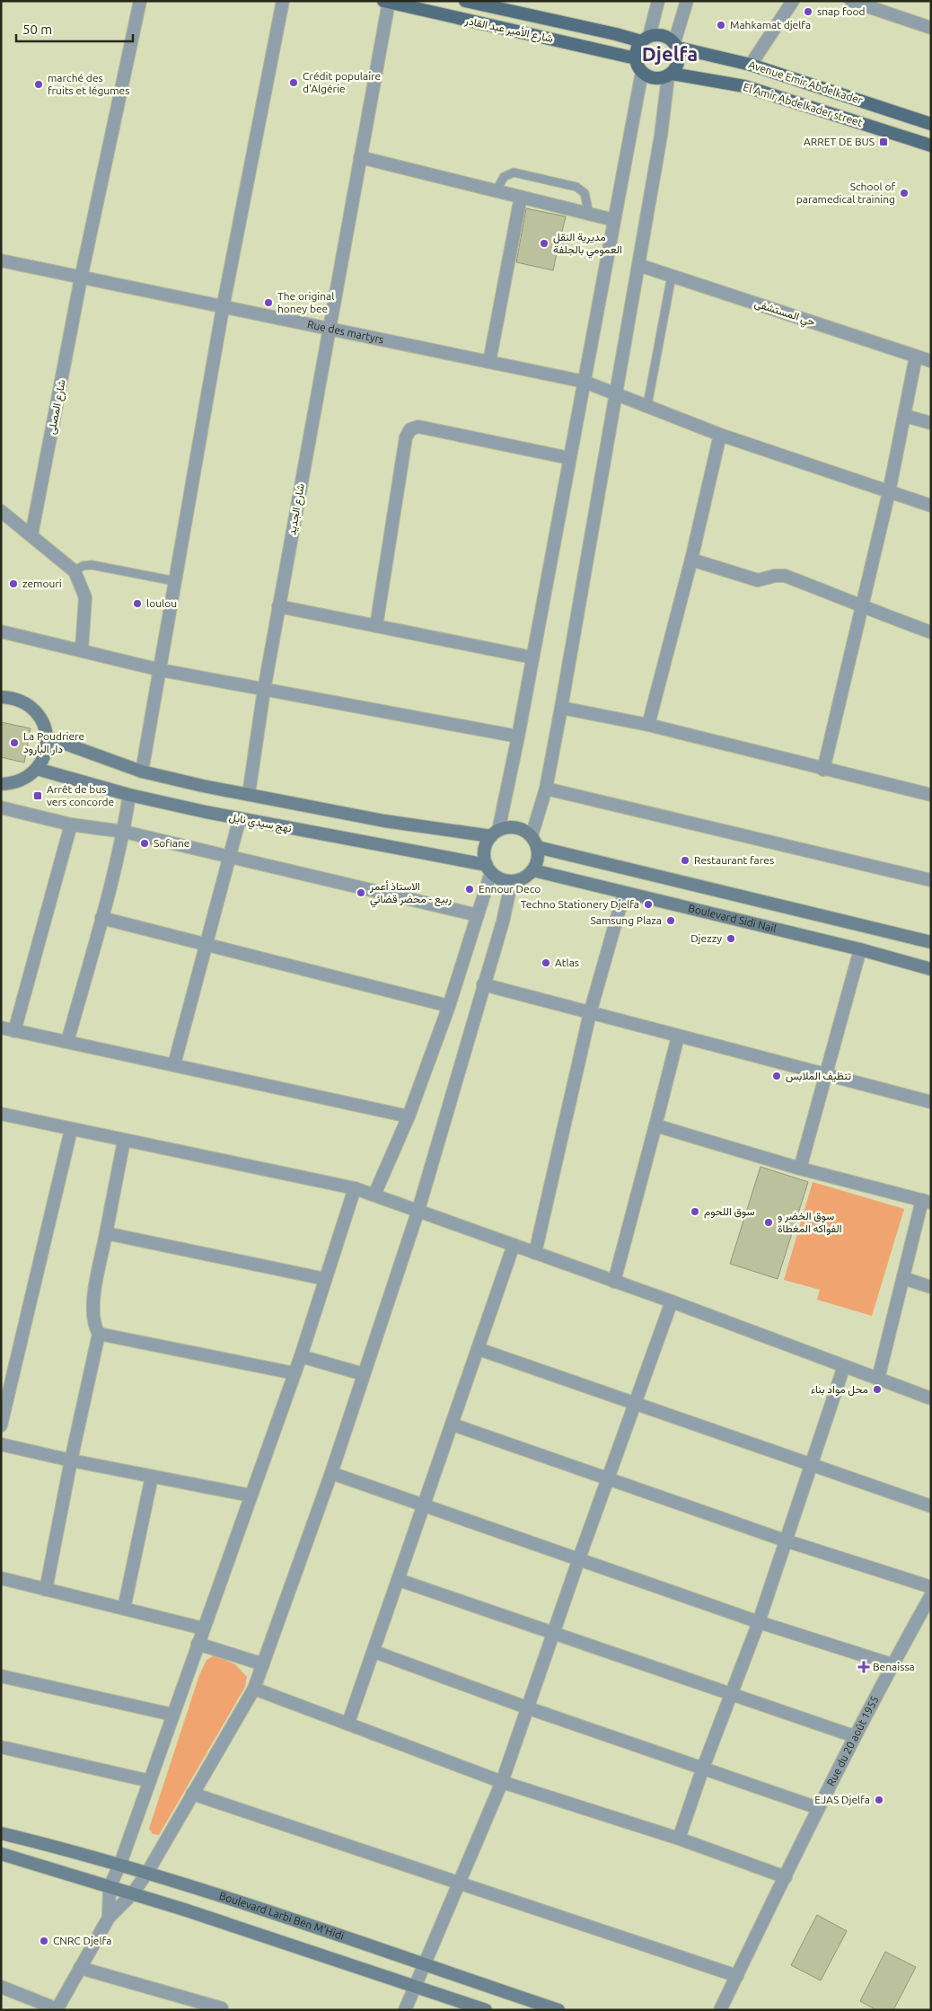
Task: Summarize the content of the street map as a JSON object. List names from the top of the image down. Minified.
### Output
{"streets":{"main road":["شارع الأمير عبد القادر","Avenue Emir Abdelkader","El Amir Abdelkader street","نهج سيدي نايل","Boulevard Sidi Nail","Boulevard Larbi Ben M'Hidi"],"street":["حي المستشفى","Rue des martyrs","شارع المصلى","شارع الجديد","Rue du 20 août 1955"]},"crossings":[["شارع الأمير عبد القادر","Avenue Emir Abdelkader"],["شارع الأمير عبد القادر","El Amir Abdelkader street"],["شارع الأمير عبد القادر","شارع الجديد"],["Avenue Emir Abdelkader","El Amir Abdelkader street"],["Rue des martyrs","شارع المصلى"],["Rue des martyrs","شارع الجديد"],["نهج سيدي نايل","Boulevard Sidi Nail"]],"districts":["Djelfa"],"places":{"other":["snap food","Mahkamat djelfa","Crédit populaire d'Algérie","marché des fruits et légumes","School of paramedical training","مديرية النقل العمومي بالجلفة","The original honey bee","zemouri","loulou","La Poudriere دار البارود","Sofiane","Restaurant fares","Ennour Deco","الاستاذ أعمر ربيع - محضر قضائي","Techno Stationery Djelfa","Samsung Plaza","Djezzy","Atlas","تنظيف الملابس","سوق اللحوم","سوق الخضر و الفواكه المغطاة","محل مواد بناء","EJAS Djelfa","CNRC Djelfa"],"transit":["ARRET DE BUS","Arrêt de bus vers concorde"],"health":["Benaissa"]},"scale_bar":"50 m"}
